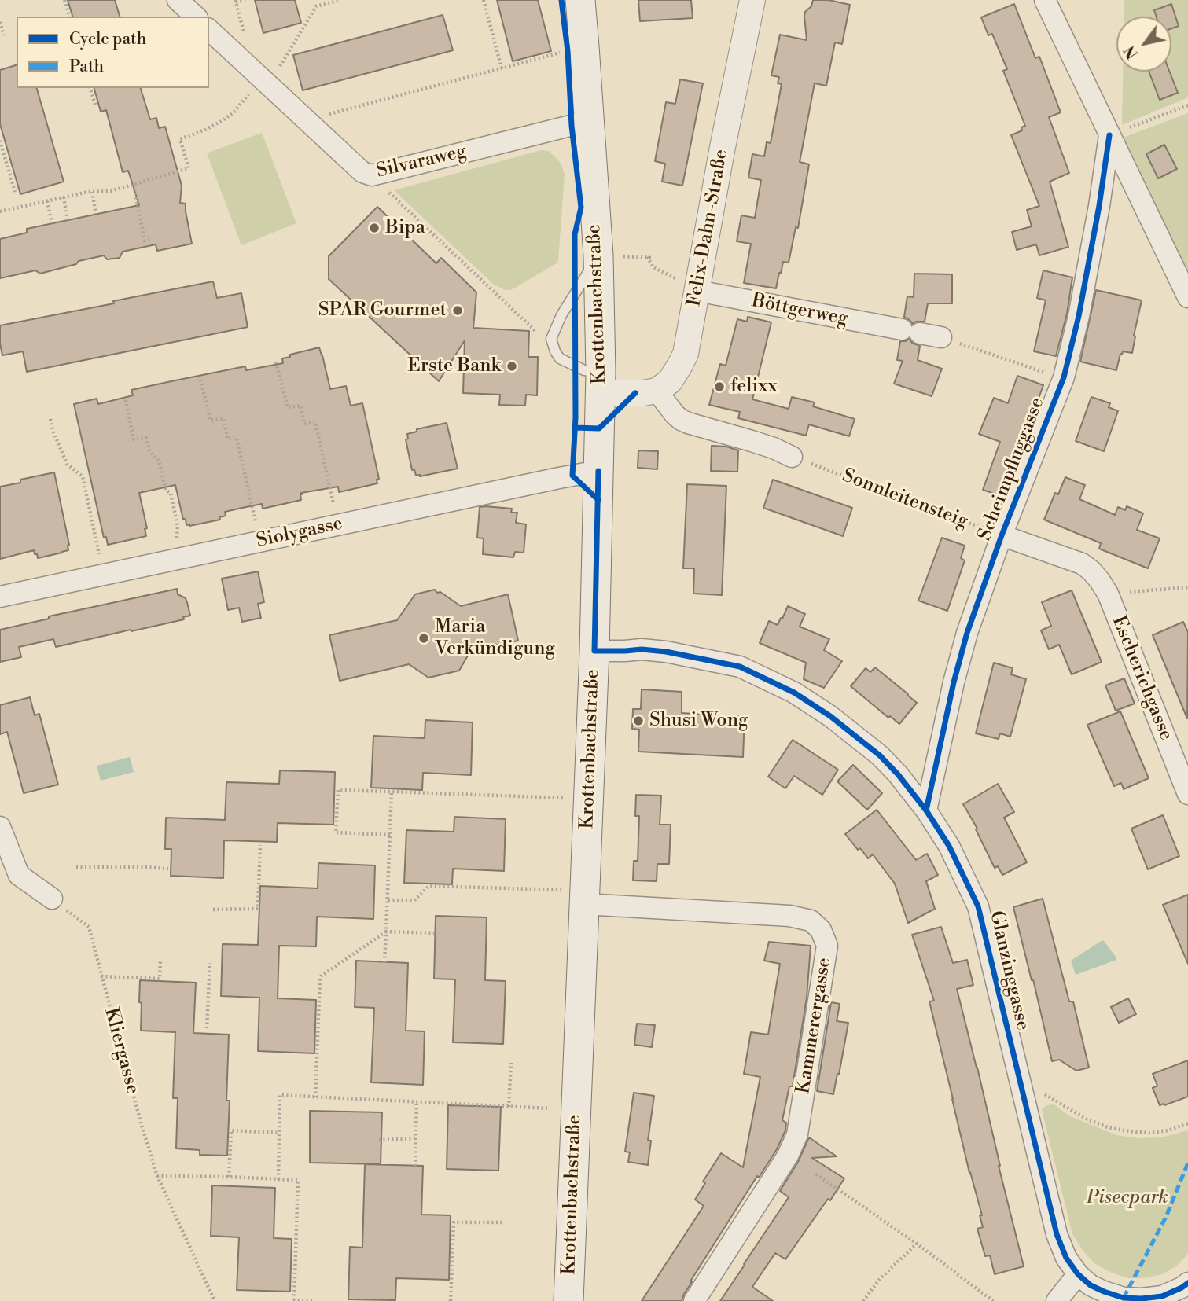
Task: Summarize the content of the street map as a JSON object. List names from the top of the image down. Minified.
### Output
{"streets":{"main road":["Krottenbachstraße"],"street":["Silvaraweg","Felix-Dahn-Straße","Böttgerweg","Scheimpfluggasse","Siolygasse","Escherichgasse","Glanzinggasse","Kammerergasse"],"path":["Sonnleitensteig","Kliergasse"]},"crossings":[["Silvaraweg","Krottenbachstraße"],["Felix-Dahn-Straße","Böttgerweg"],["Krottenbachstraße","Siolygasse"],["Krottenbachstraße","Glanzinggasse"],["Krottenbachstraße","Kammerergasse"],["Scheimpfluggasse","Sonnleitensteig"],["Scheimpfluggasse","Glanzinggasse"]],"parks":["Pisecpark"],"places":["Bipa","SPAR Gourmet","Erste Bank","felixx","Maria Verkündigung","Shusi Wong"],"legend":["Cycle path","Path"],"north":"bottom left"}
